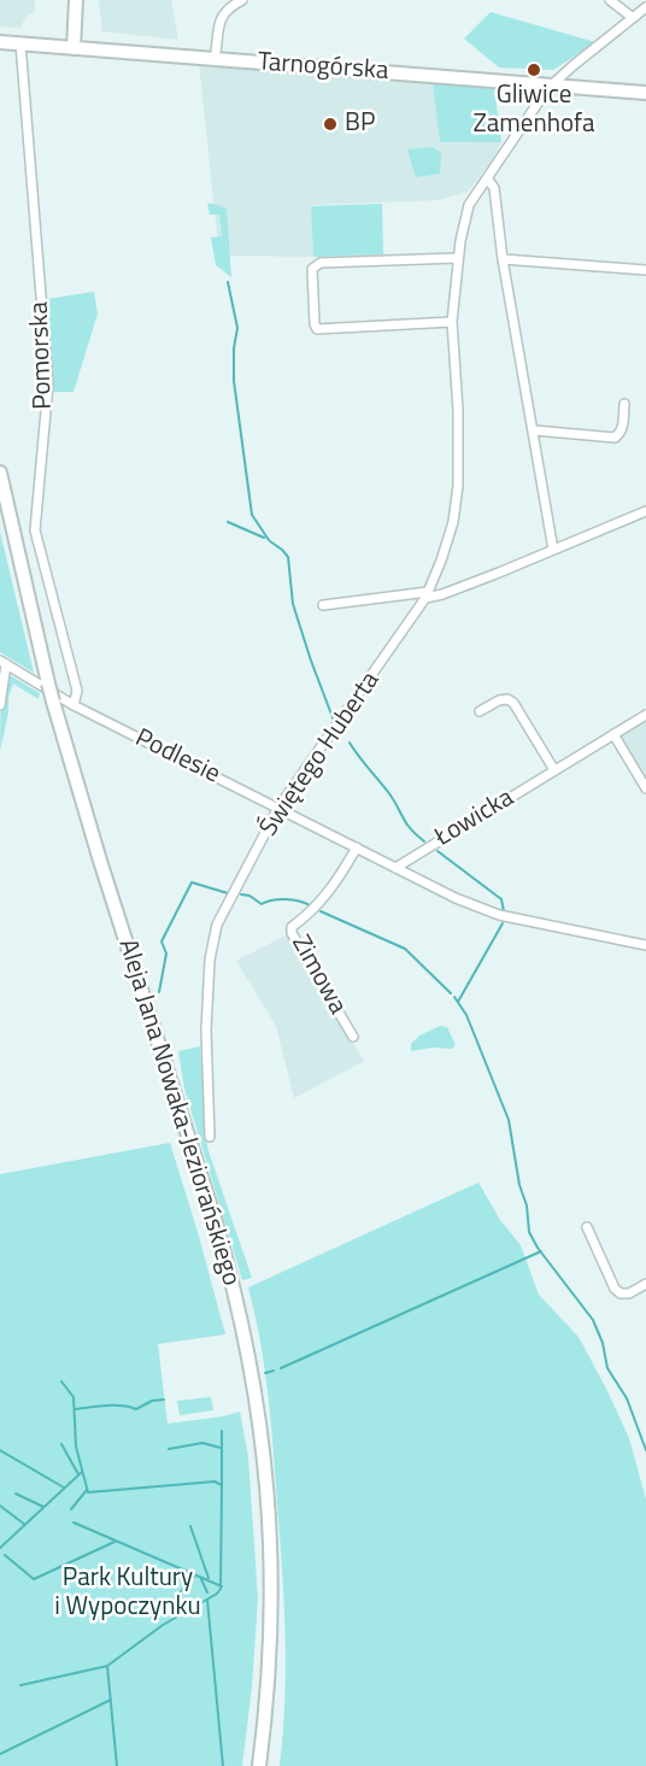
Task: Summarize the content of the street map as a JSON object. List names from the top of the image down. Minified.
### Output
{"streets":{"main road":["Tarnogórska","Aleja Jana Nowaka-Jeziorańskiego"],"street":["Pomorska","Świętego Huberta","Podlesie","Łowicka","Zimowa"]},"crossings":[["Tarnogórska","Pomorska"],["Tarnogórska","Świętego Huberta"],["Pomorska","Podlesie"],["Świętego Huberta","Podlesie"],["Podlesie","Łowicka"],["Podlesie","Zimowa"]],"parks":["Park Kultury i Wypoczynku"],"places":["Gliwice Zamenhofa","BP"]}
